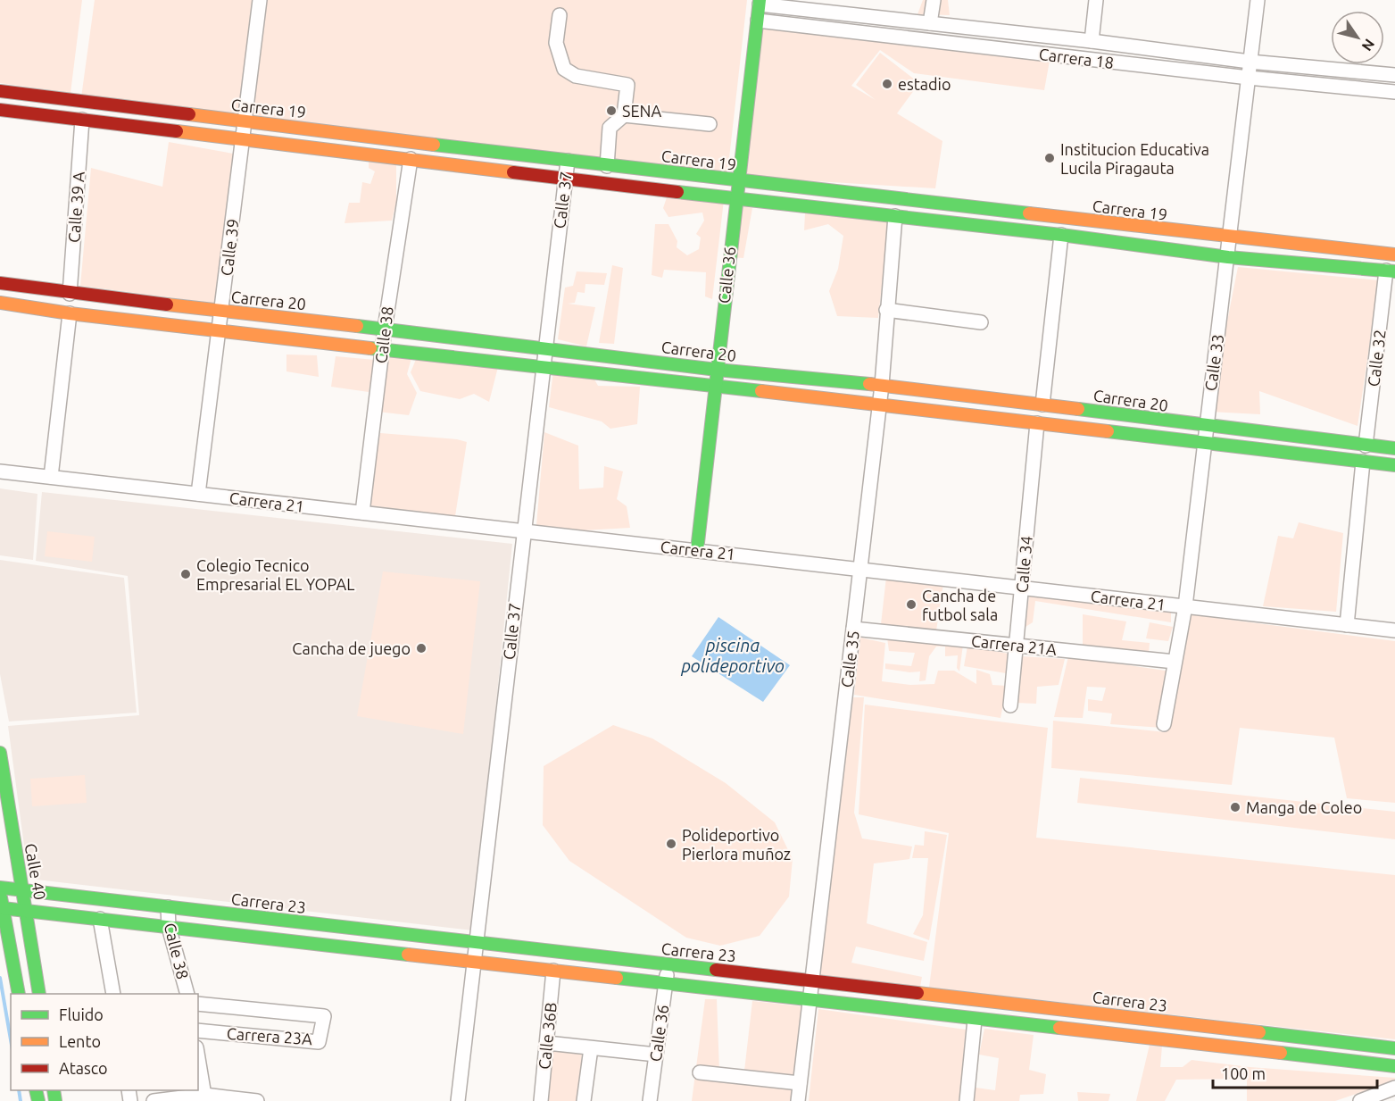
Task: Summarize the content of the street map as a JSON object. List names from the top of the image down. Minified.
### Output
{"streets":{"main road":["Carrera 19","Calle 36","Carrera 20","Calle 40","Carrera 23"],"street":["Carrera 18","Calle 37","Calle 39 A","Calle 39","Calle 38","Calle 32","Calle 33","Carrera 21","Calle 34","Carrera 21A","Calle 35","Carrera 23A","Calle 36B"]},"crossings":[["Carrera 18","Calle 36"],["Carrera 18","Calle 33"],["Carrera 19","Calle 37"],["Carrera 19","Calle 39 A"],["Carrera 19","Calle 39"],["Carrera 19","Calle 36"],["Carrera 19","Calle 38"],["Carrera 19","Calle 32"],["Carrera 19","Calle 33"],["Carrera 19","Calle 35"],["Calle 37","Carrera 20"],["Calle 37","Carrera 21"],["Calle 37","Carrera 23"],["Calle 39 A","Carrera 20"],["Calle 39","Carrera 20"],["Calle 39","Carrera 21"],["Calle 36","Carrera 20"],["Calle 36","Carrera 21"],["Calle 36","Carrera 23"],["Carrera 20","Calle 38"],["Carrera 20","Calle 32"],["Carrera 20","Calle 33"],["Carrera 20","Calle 34"],["Carrera 20","Calle 35"],["Calle 38","Carrera 21"],["Calle 38","Carrera 23"],["Calle 33","Carrera 21"],["Calle 33","Carrera 21A"],["Carrera 21","Calle 34"],["Carrera 21","Calle 35"],["Calle 34","Carrera 21A"],["Carrera 21A","Calle 35"],["Calle 35","Carrera 23"],["Calle 40","Carrera 23"]],"water":["piscina polideportivo"],"places":["estadio","SENA","Institucion Educativa Lucila Piragauta","Colegio Tecnico Empresarial EL YOPAL","Cancha de futbol sala","Cancha de juego","Manga de Coleo","Polideportivo Pierlora muñoz"],"legend":["Fluido","Lento","Atasco"],"scale_bar":"100 m","north":"bottom right"}
